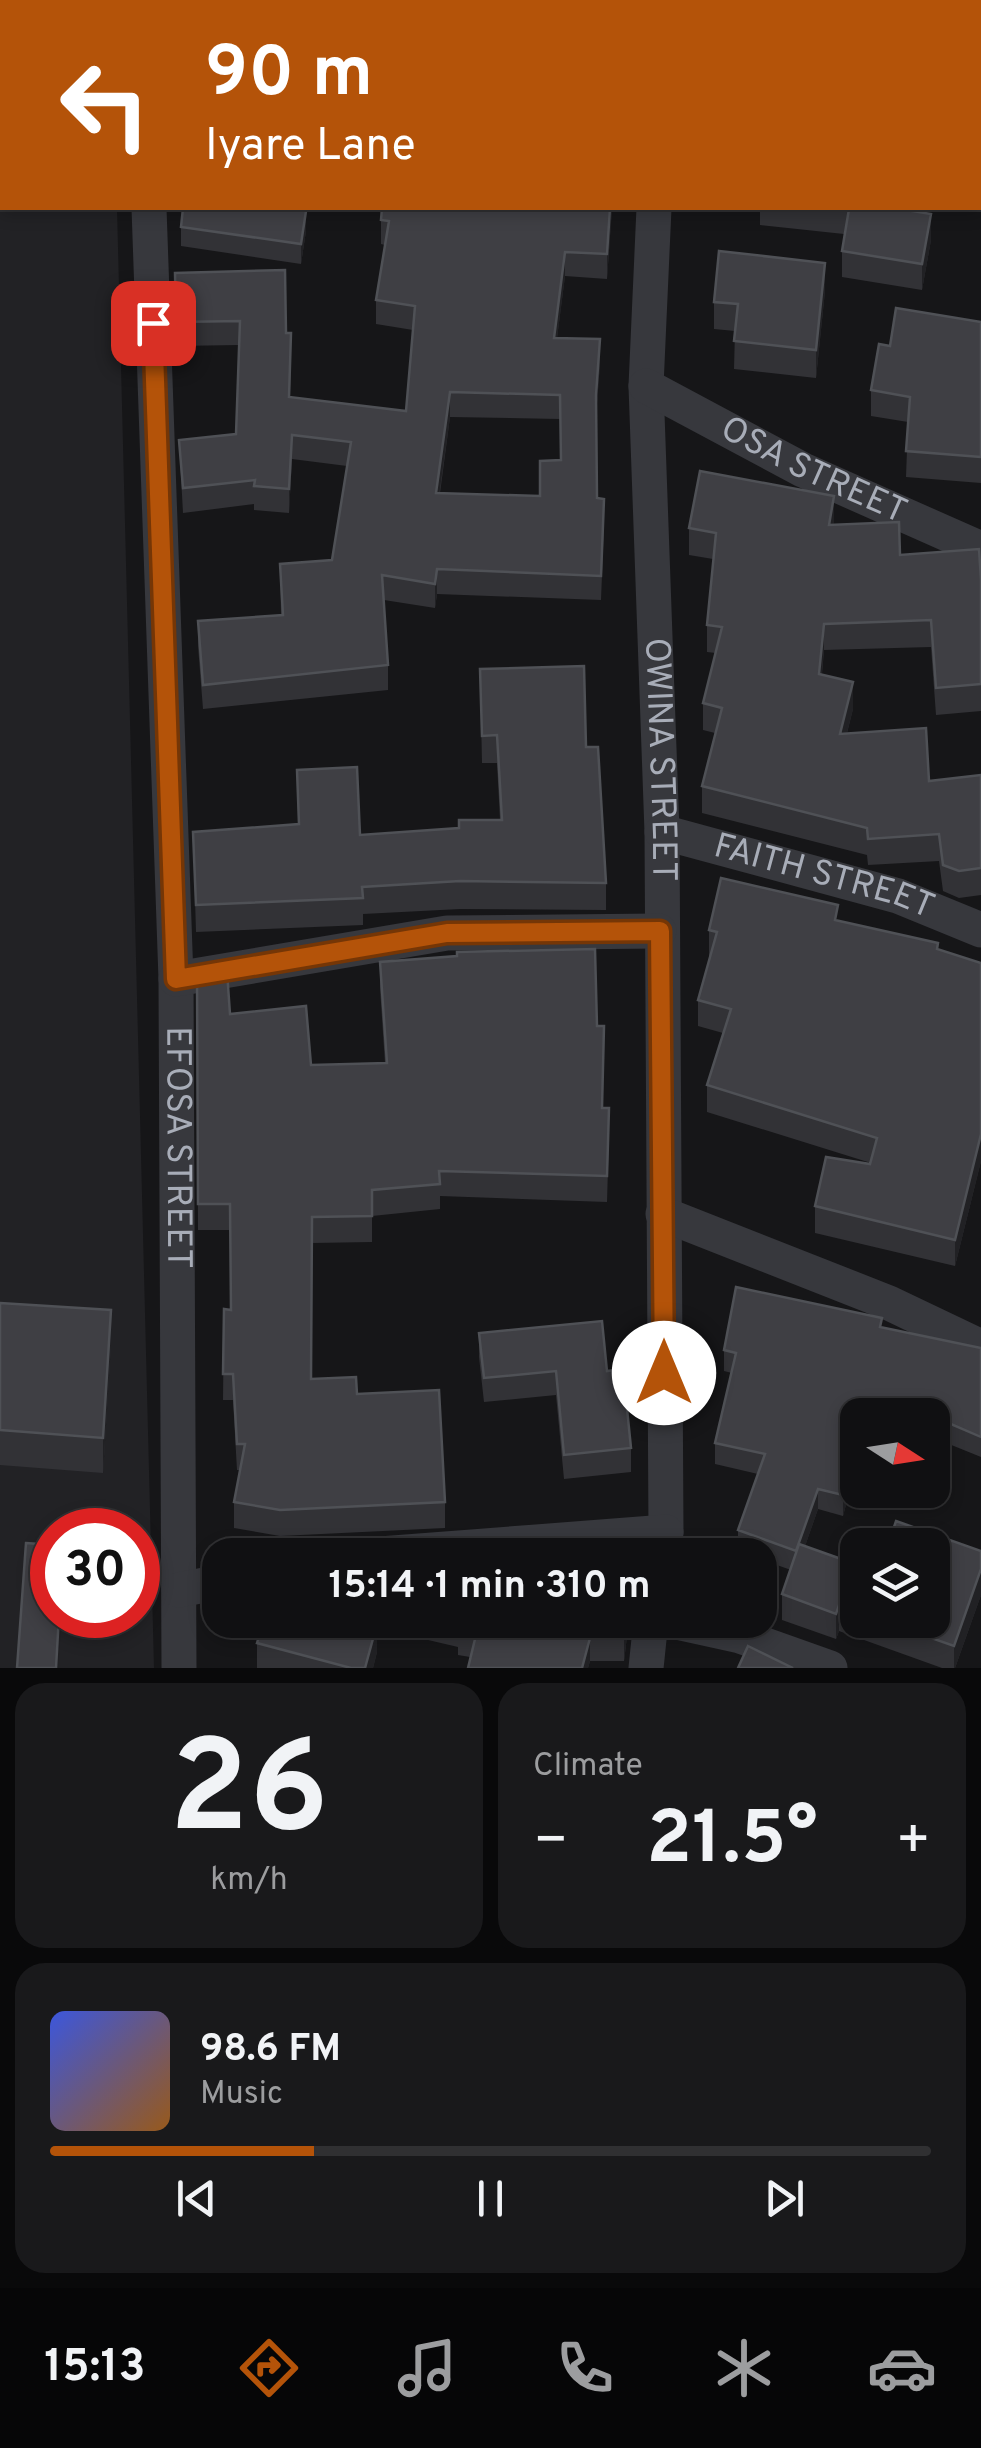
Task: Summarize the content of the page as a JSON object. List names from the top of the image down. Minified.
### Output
{"streets":{"street":["OSA STREET","OWINA STREET","FAITH STREET","EFOSA STREET"]},"crossings":[["OSA STREET","OWINA STREET"],["OWINA STREET","FAITH STREET"]],"north":"right","page":{"turn":["90 m","Iyare Lane"],"limit":"30","trip":"15:14 · 1 min · 310 m","tile":[["26","km/h"],"Climate"],"heat":["−","21.5°","+"],"song":["98.6 FM","Music"],"tabs":"15:13"}}
